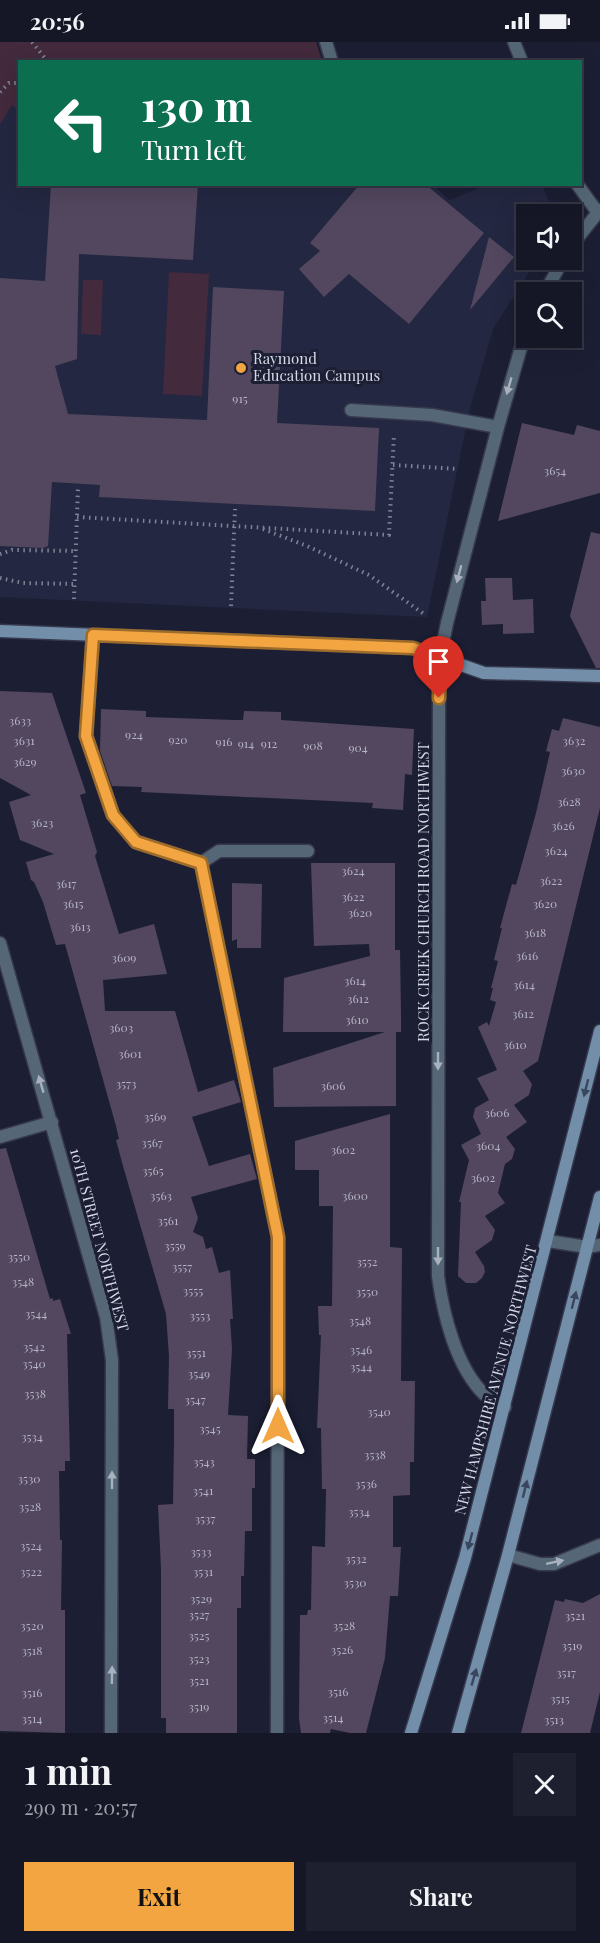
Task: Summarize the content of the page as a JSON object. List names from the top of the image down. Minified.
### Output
{"streets":{"main road":["NEW HAMPSHIRE AVENUE NORTHWEST"],"street":["ROCK CREEK CHURCH ROAD NORTHWEST","10TH STREET NORTHWEST"]},"crossings":[["ROCK CREEK CHURCH ROAD NORTHWEST","NEW HAMPSHIRE AVENUE NORTHWEST"]],"one_way":["ROCK CREEK CHURCH ROAD NORTHWEST","10TH STREET NORTHWEST"],"places":["Raymond Education Campus"],"house_numbers":["915","3654","3633","924","920","3631","3632","916","914","912","908","904","3629","3630","3628","3623","3626","3624","3624","3622","3617","3622","3615","3620","3620","3613","3618","3616","3609","3614","3614","3612","3612","3610","3603","3610","3601","3573","3606","3606","3569","3567","3604","3602","3565","3602","3563","3600","3561","3559","3550","3552","3557","3548","3555","3550","3544","3553","3548","3542","3546","3551","3540","3544","3549","3538","3547","3540","3545","3534","3538","3543","3530","3536","3541","3528","3534","3537","3524","3533","3532","3522","3531","3530","3529","3527","3521","3520","3528","3525","3519","3526","3518","3523","3517","3521","3516","3516","3515","3519","3514","3514","3513"],"page":{"status":"20:56","turn":["130 m","Turn left"],"heading":["1 min","290 m · 20:57"],"buttons":["Exit","Share"]}}
